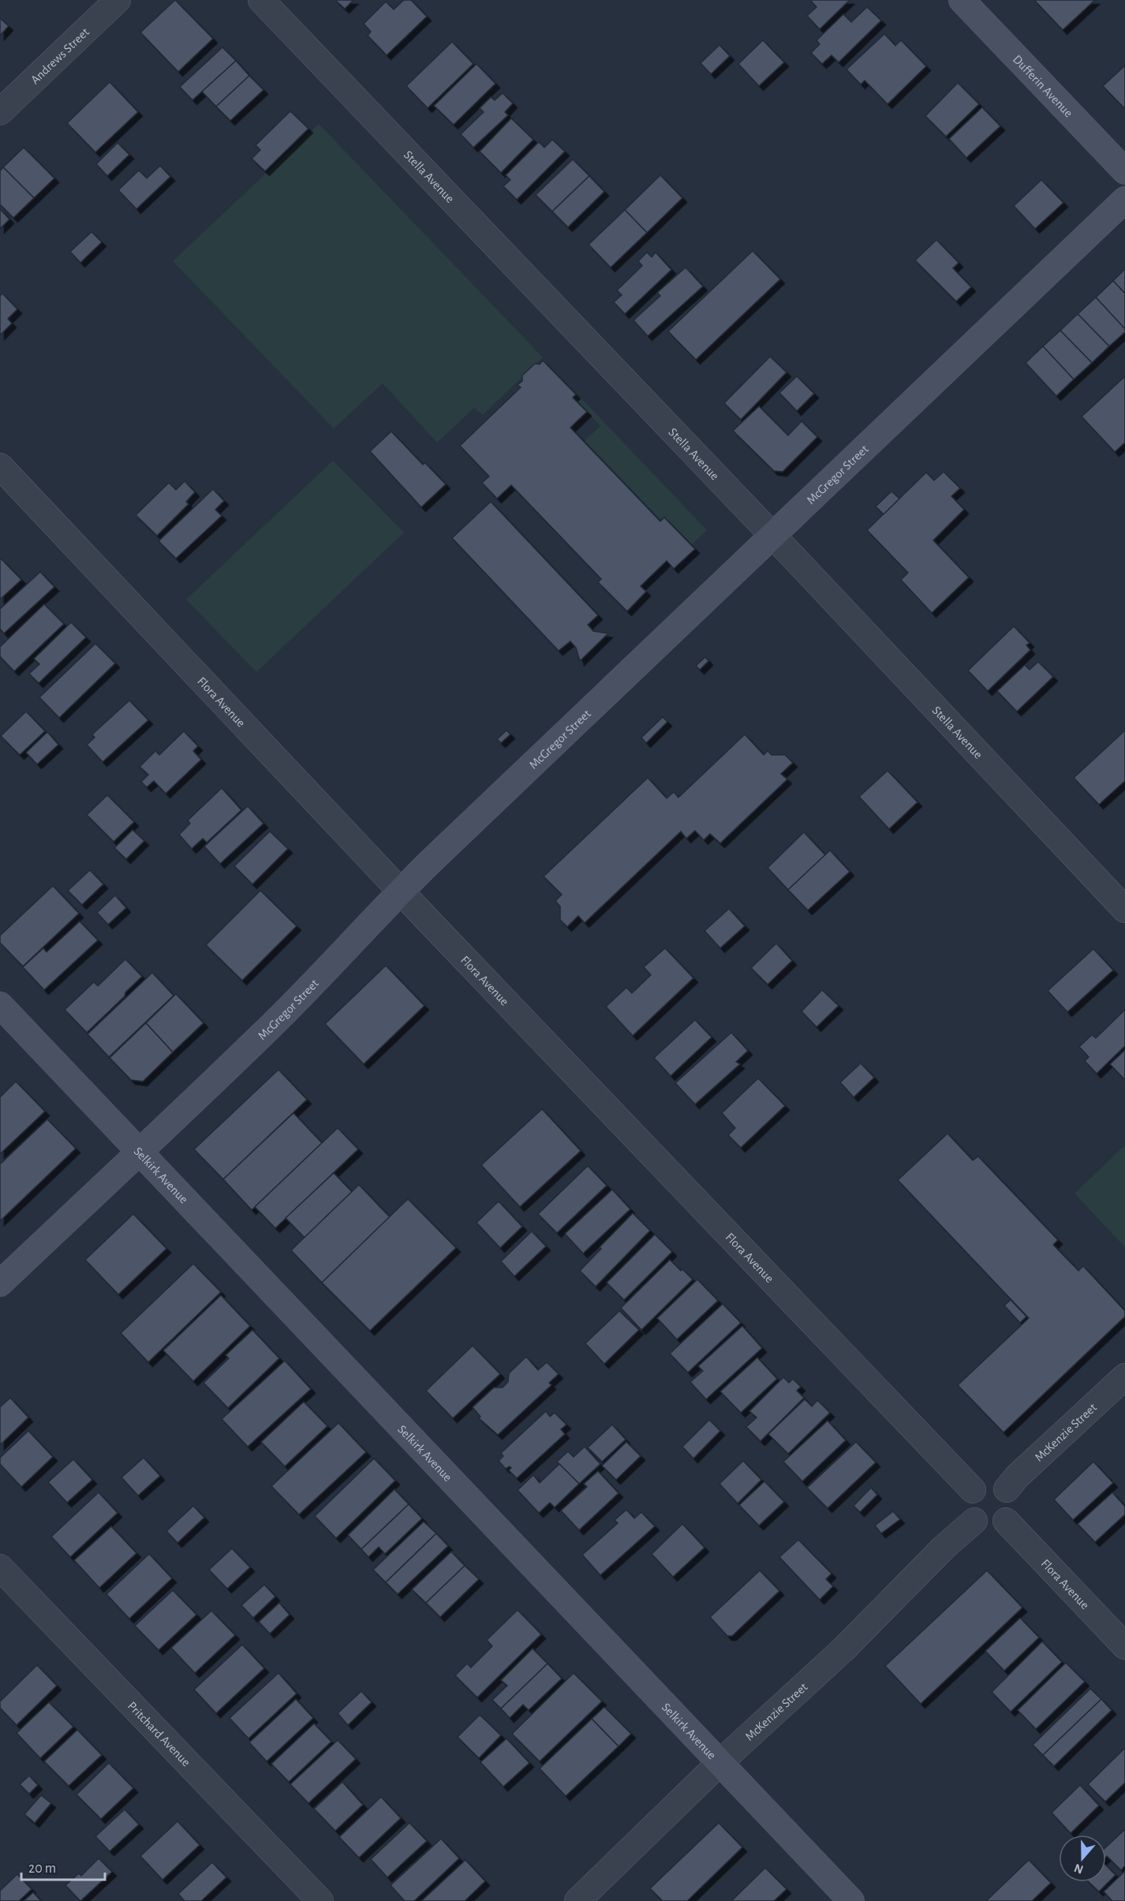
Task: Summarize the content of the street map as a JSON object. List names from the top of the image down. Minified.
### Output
{"streets":{"main road":["Dufferin Avenue","McGregor Street","Selkirk Avenue"],"street":["Andrews Street","Stella Avenue","Flora Avenue","McKenzie Street","Pritchard Avenue"]},"crossings":[["Stella Avenue","McGregor Street"],["McGregor Street","Flora Avenue"],["McGregor Street","Selkirk Avenue"],["Flora Avenue","McKenzie Street"],["Selkirk Avenue","McKenzie Street"]],"scale_bar":"20 m","north":"bottom"}
